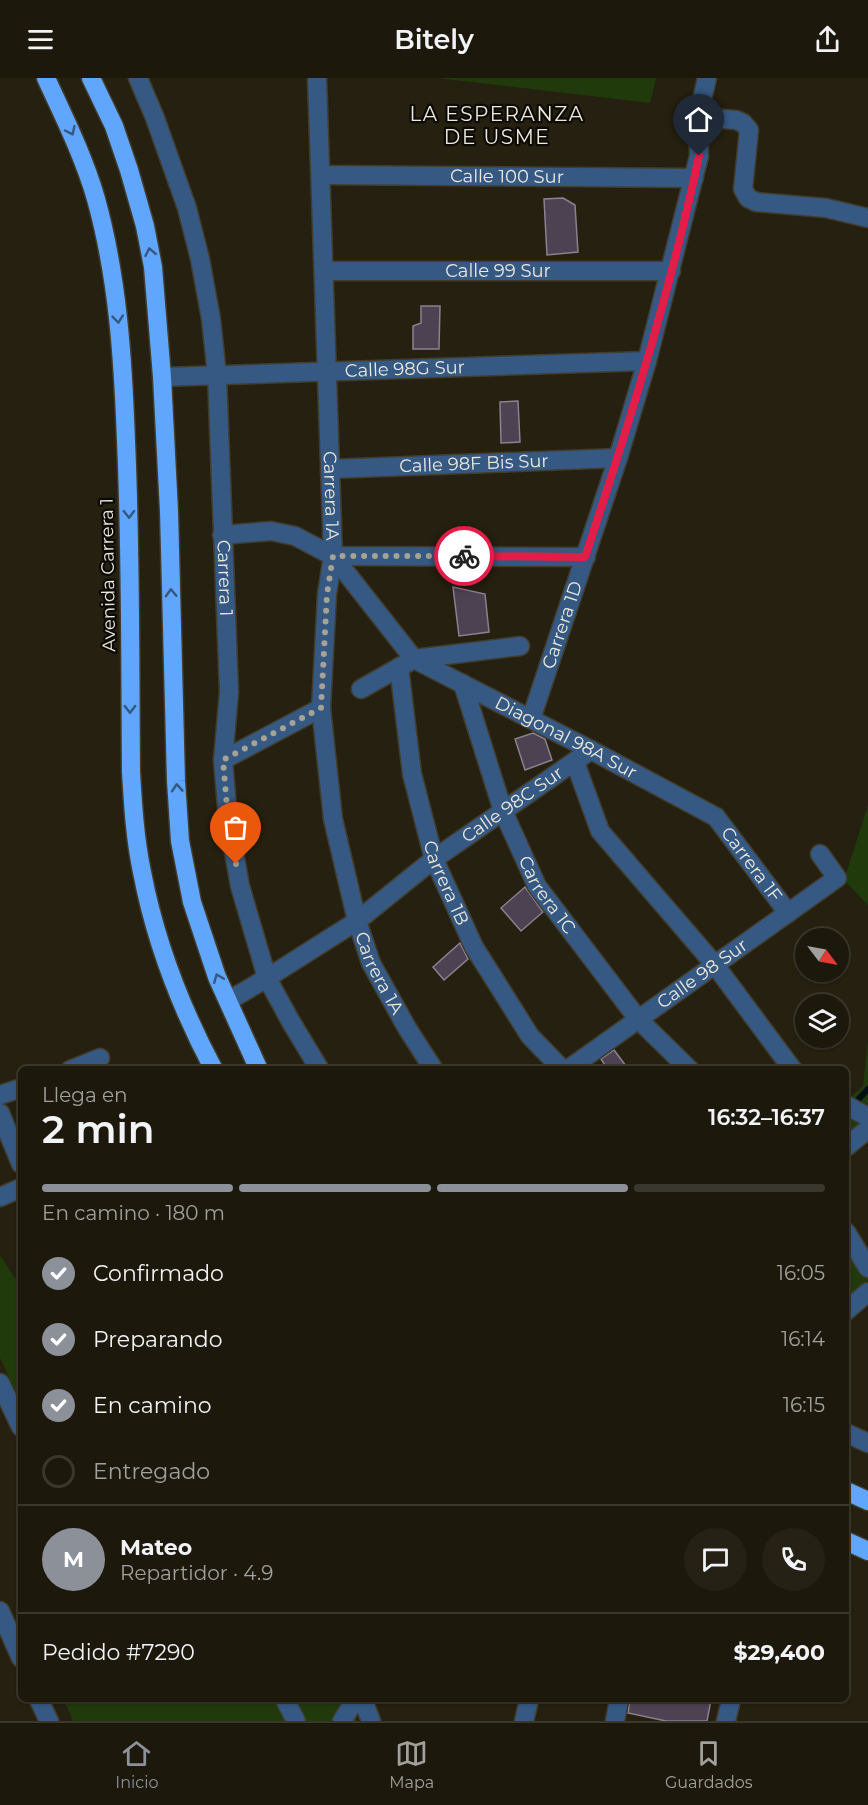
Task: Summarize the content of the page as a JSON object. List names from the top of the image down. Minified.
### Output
{"streets":{"highway":["Avenida Carrera 1"],"street":["Calle 100 Sur","Calle 99 Sur","Calle 98G Sur","Calle 98F Bis Sur","Carrera 1A","Carrera 1","Carrera 1D","Diagonal 98A Sur","Calle 98C Sur","Carrera 1F","Carrera 1B","Carrera 1C","Calle 98 Sur"]},"crossings":[["Calle 100 Sur","Carrera 1A"],["Calle 100 Sur","Carrera 1D"],["Calle 99 Sur","Carrera 1A"],["Calle 99 Sur","Carrera 1D"],["Calle 98G Sur","Carrera 1A"],["Calle 98G Sur","Carrera 1"],["Calle 98G Sur","Carrera 1D"],["Calle 98F Bis Sur","Carrera 1A"],["Calle 98F Bis Sur","Carrera 1D"],["Carrera 1A","Calle 98C Sur"],["Carrera 1","Calle 98C Sur"],["Carrera 1D","Diagonal 98A Sur"],["Diagonal 98A Sur","Calle 98C Sur"],["Diagonal 98A Sur","Carrera 1F"],["Diagonal 98A Sur","Carrera 1B"],["Diagonal 98A Sur","Carrera 1C"],["Calle 98C Sur","Carrera 1B"],["Calle 98C Sur","Carrera 1C"],["Carrera 1F","Calle 98 Sur"],["Carrera 1C","Calle 98 Sur"]],"districts":["LA ESPERANZA DE USME"],"north":"bottom right","page":{"header":"Bitely","heading":["2 min","Llega en","16:32–16:37"],"panel":["Mateo","Repartidor · 4.9","Pedido #7290","$29,400"],"bar":"En camino · 180 m","list":[["Confirmado","16:05"],["Preparando","16:14"],["En camino","16:15"],"Entregado"],"round":"M","tabs":["Inicio","Mapa","Guardados"]}}
